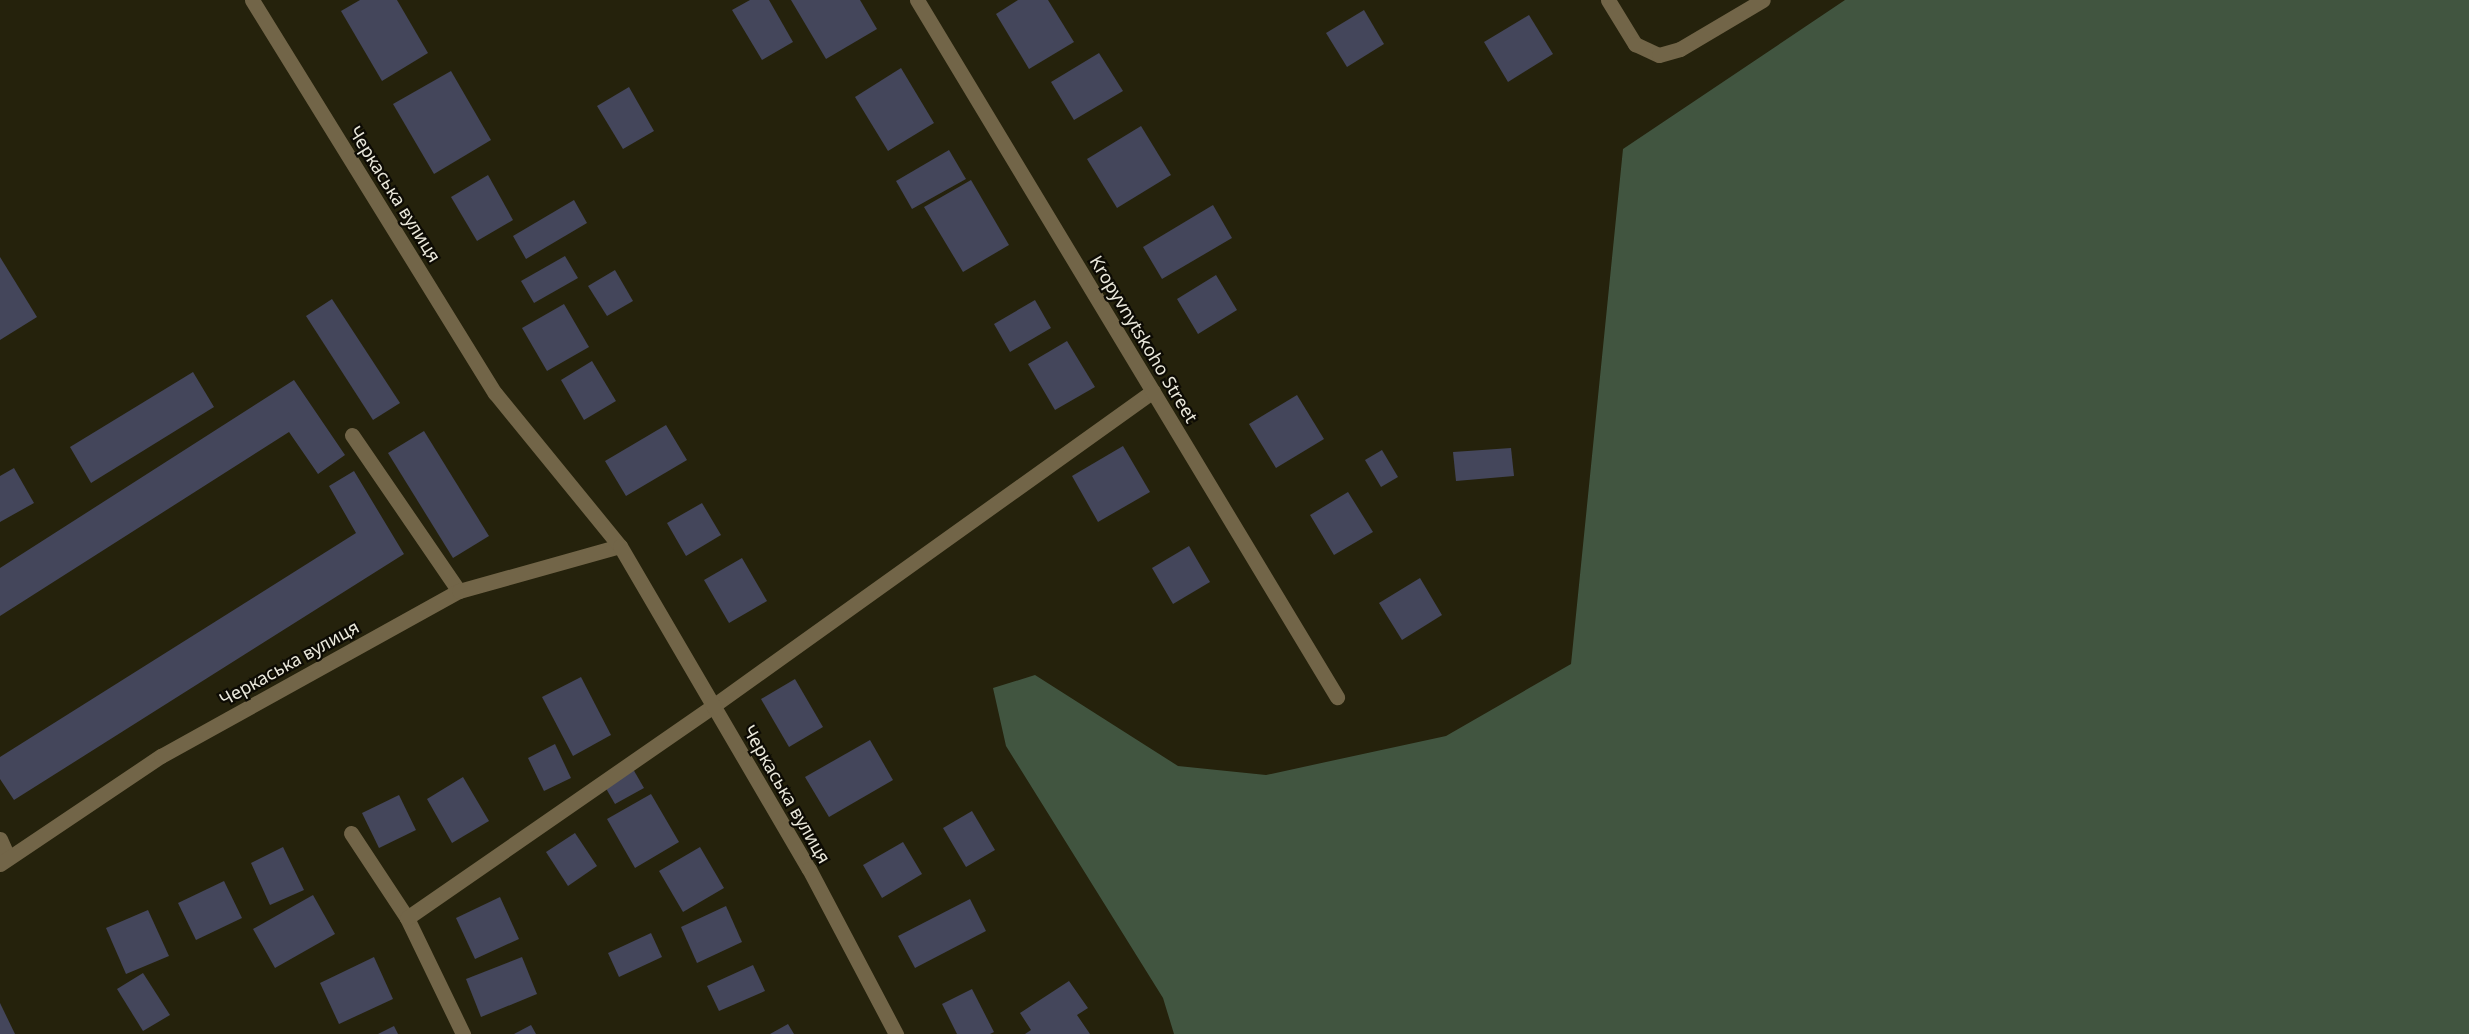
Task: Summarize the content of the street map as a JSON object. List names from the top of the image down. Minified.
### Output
{"streets":{"street":["Черкаська вулиця","Kropyvnytskoho Street"]}}
